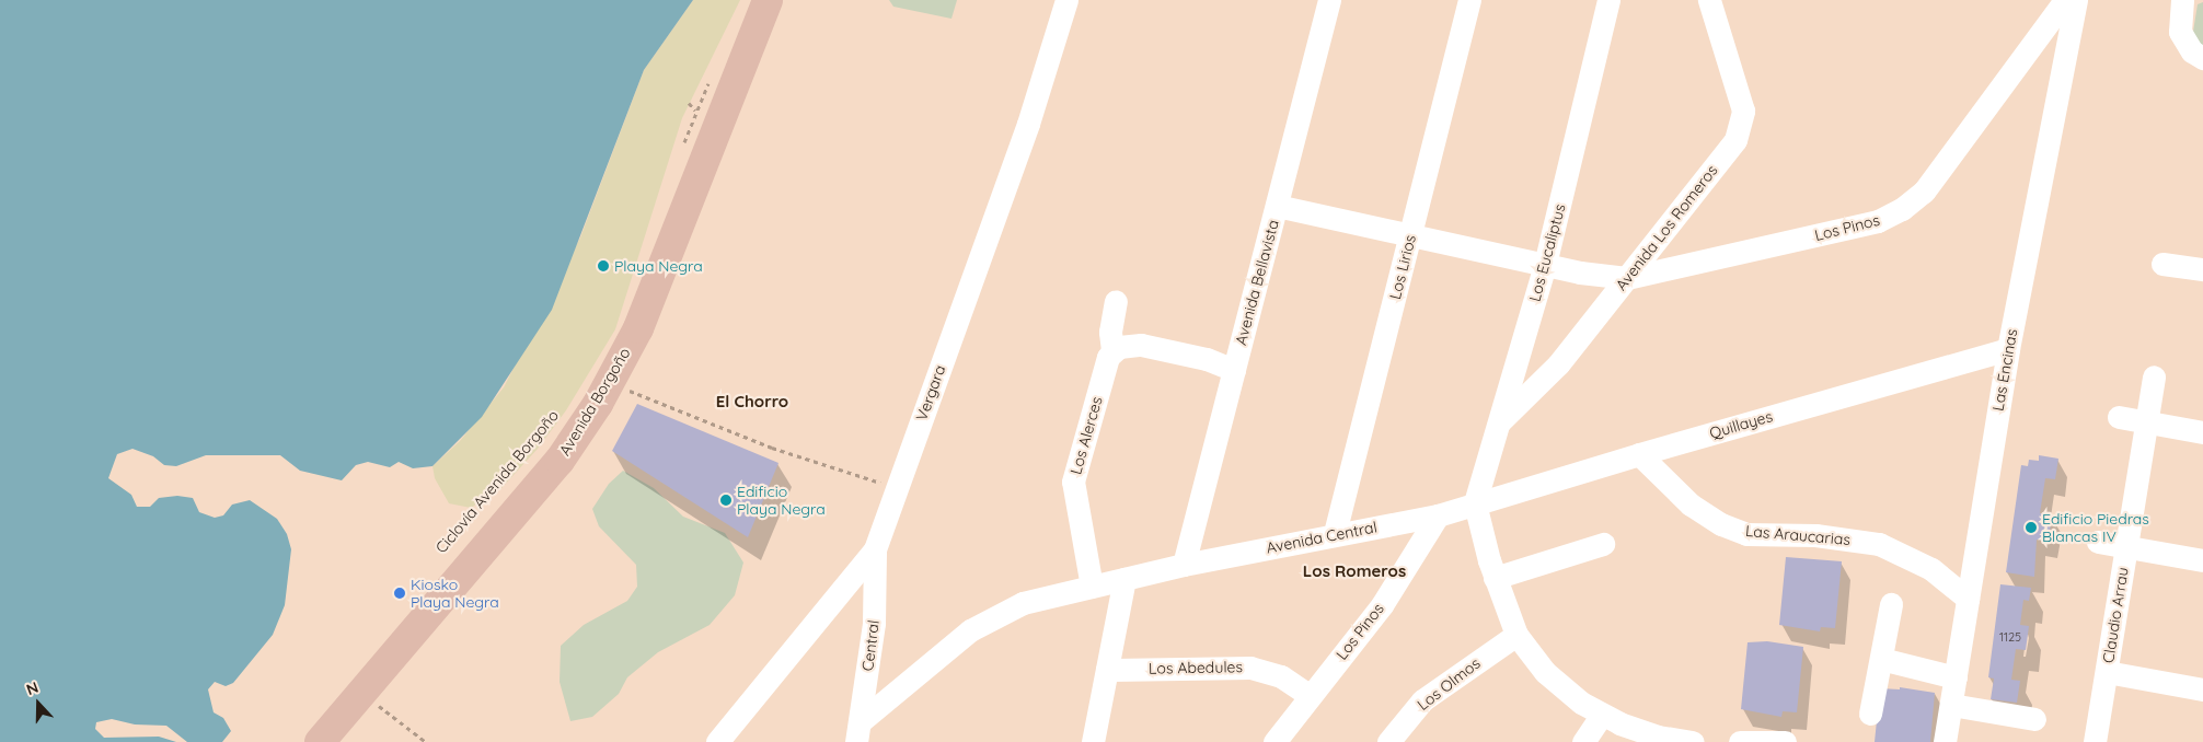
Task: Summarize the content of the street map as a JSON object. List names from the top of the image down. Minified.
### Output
{"streets":{"main road":["Avenida Borgoño"],"street":["Avenida Los Romeros","Los Pinos","Los Eucaliptus","Los Lirios","Avenida Bellavista","Las Encinas","Vergara","Quillayes","Los Alerces","Las Araucarias","Avenida Central","Claudio Arrau","Central","Los Abedules","Los Olmos"]},"crossings":[["Avenida Los Romeros","Los Pinos"],["Avenida Los Romeros","Los Eucaliptus"],["Los Pinos","Avenida Central"],["Los Pinos","Los Abedules"],["Los Eucaliptus","Quillayes"],["Los Eucaliptus","Avenida Central"],["Los Lirios","Avenida Central"],["Avenida Bellavista","Avenida Central"],["Las Encinas","Quillayes"],["Las Encinas","Las Araucarias"],["Vergara","Central"],["Quillayes","Las Araucarias"],["Quillayes","Avenida Central"],["Los Alerces","Avenida Central"],["Avenida Central","Central"]],"districts":["El Chorro","Los Romeros"],"places":["Playa Negra","Edificio Playa Negra","Edificio Piedras Blancas IV","Kiosko Playa Negra"],"house_numbers":["1125"],"north":"top"}
